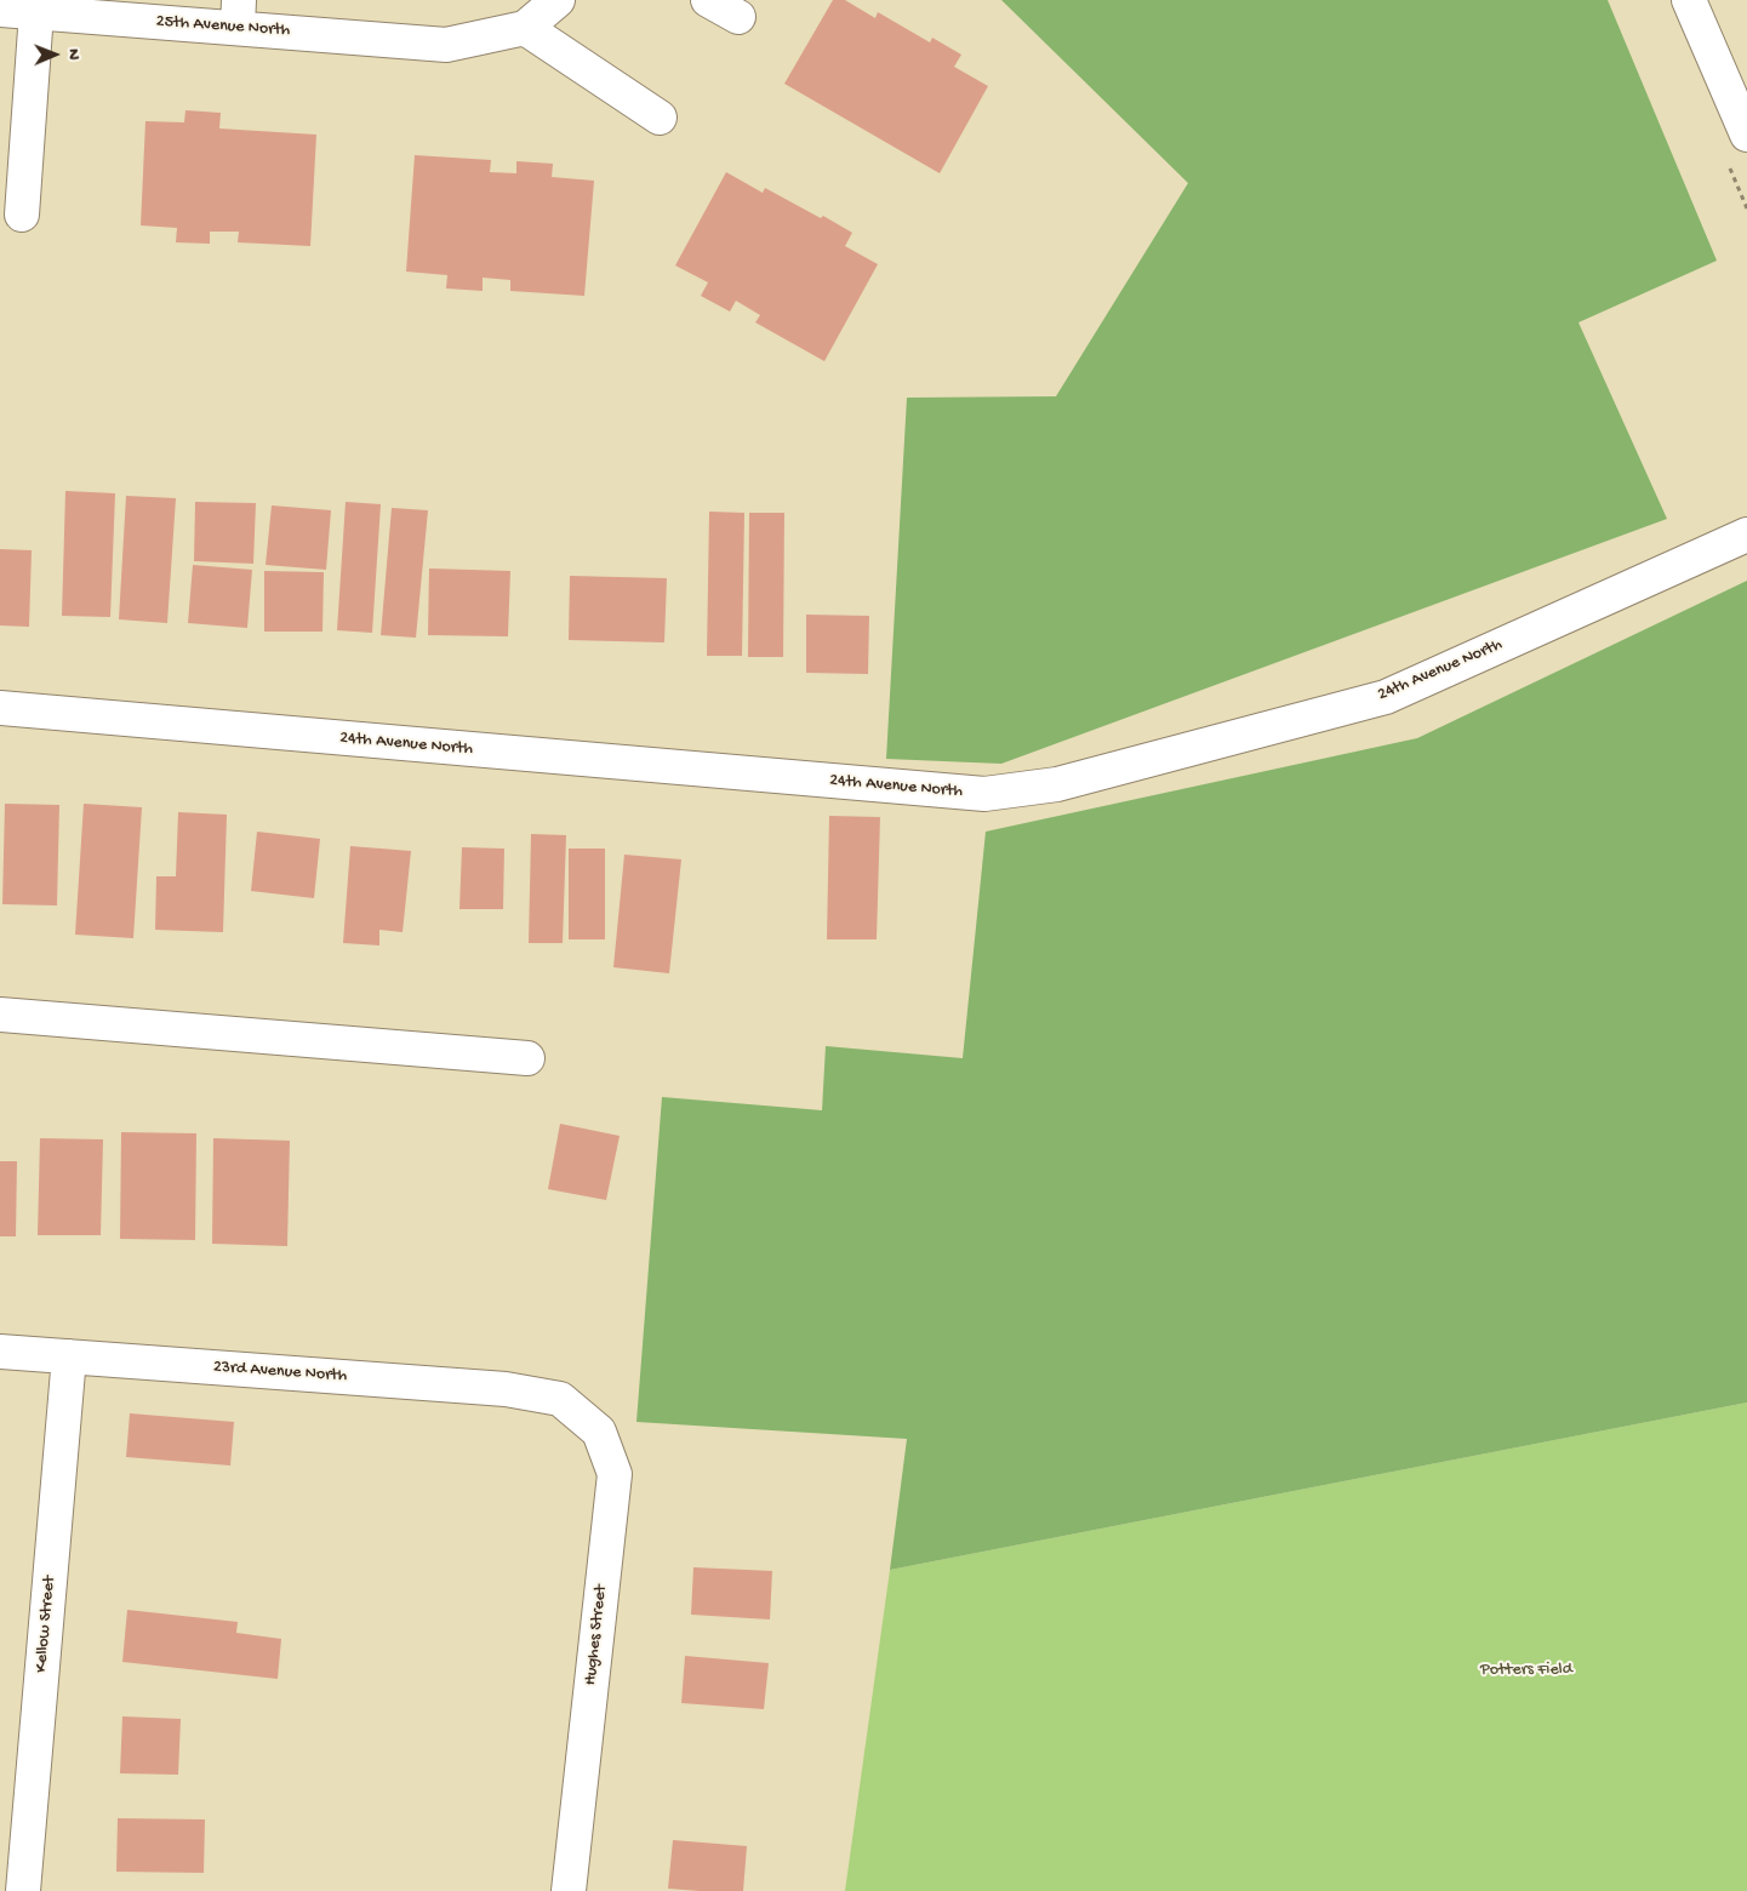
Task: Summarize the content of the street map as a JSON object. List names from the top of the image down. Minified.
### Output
{"streets":{"street":["25th Avenue North","24th Avenue North","23rd Avenue North","Kellow Street","Hughes Street"]},"crossings":[["23rd Avenue North","Kellow Street"],["23rd Avenue North","Hughes Street"]],"parks":["Potters Field"],"north":"right"}
